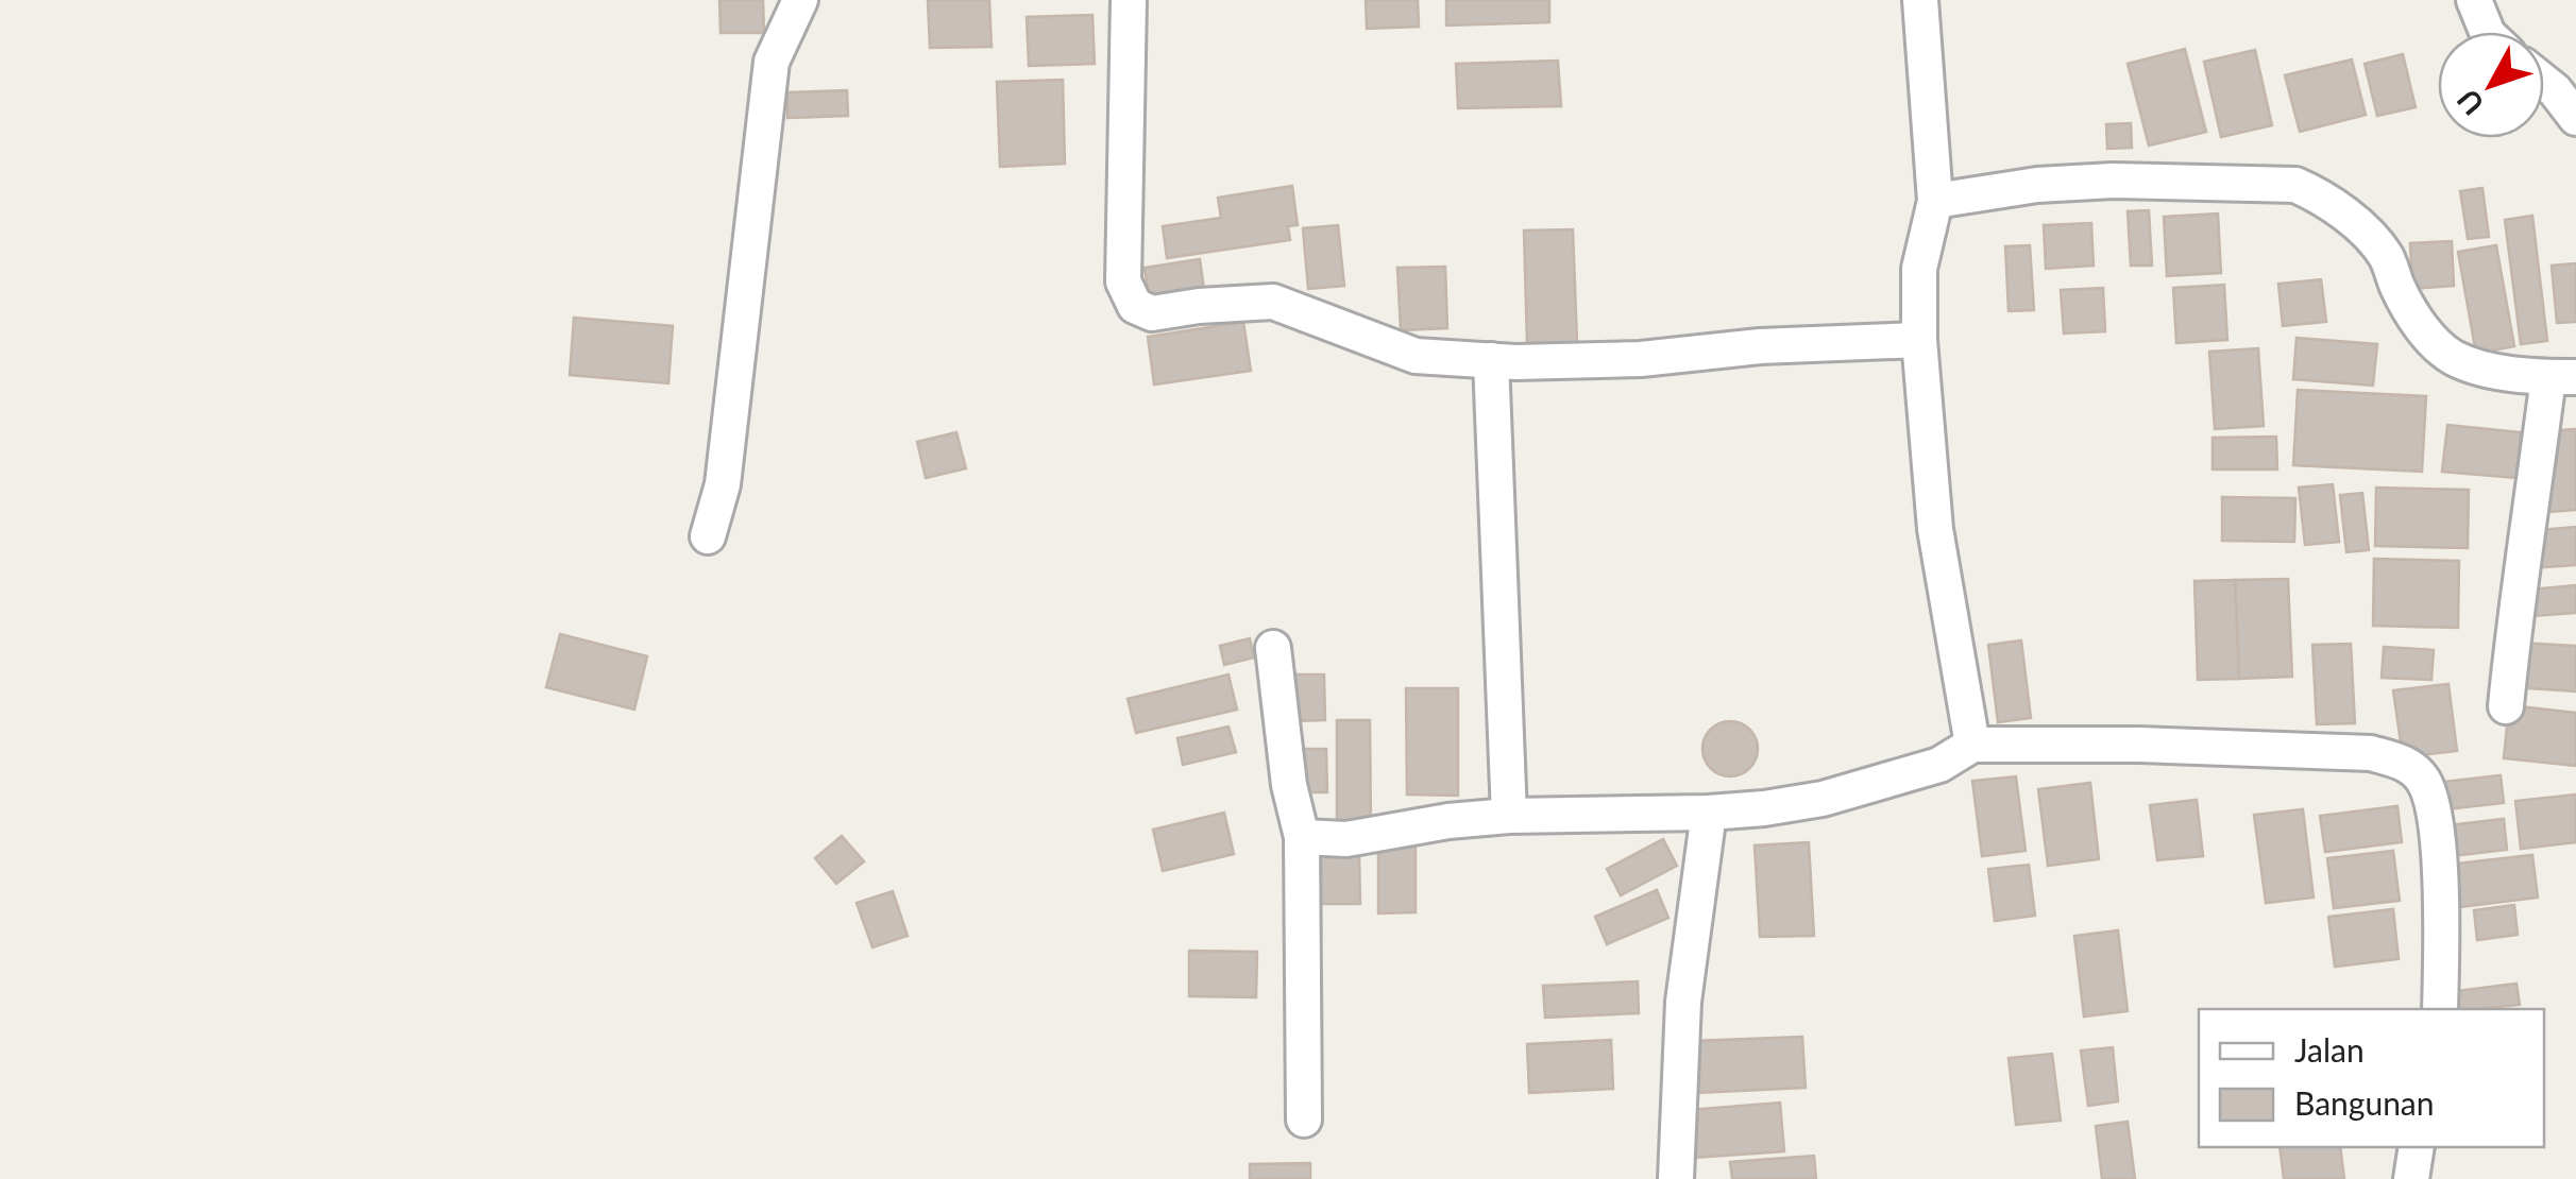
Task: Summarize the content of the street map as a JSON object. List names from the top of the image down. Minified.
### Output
{"legend":["Jalan","Bangunan"],"north":"bottom left"}
